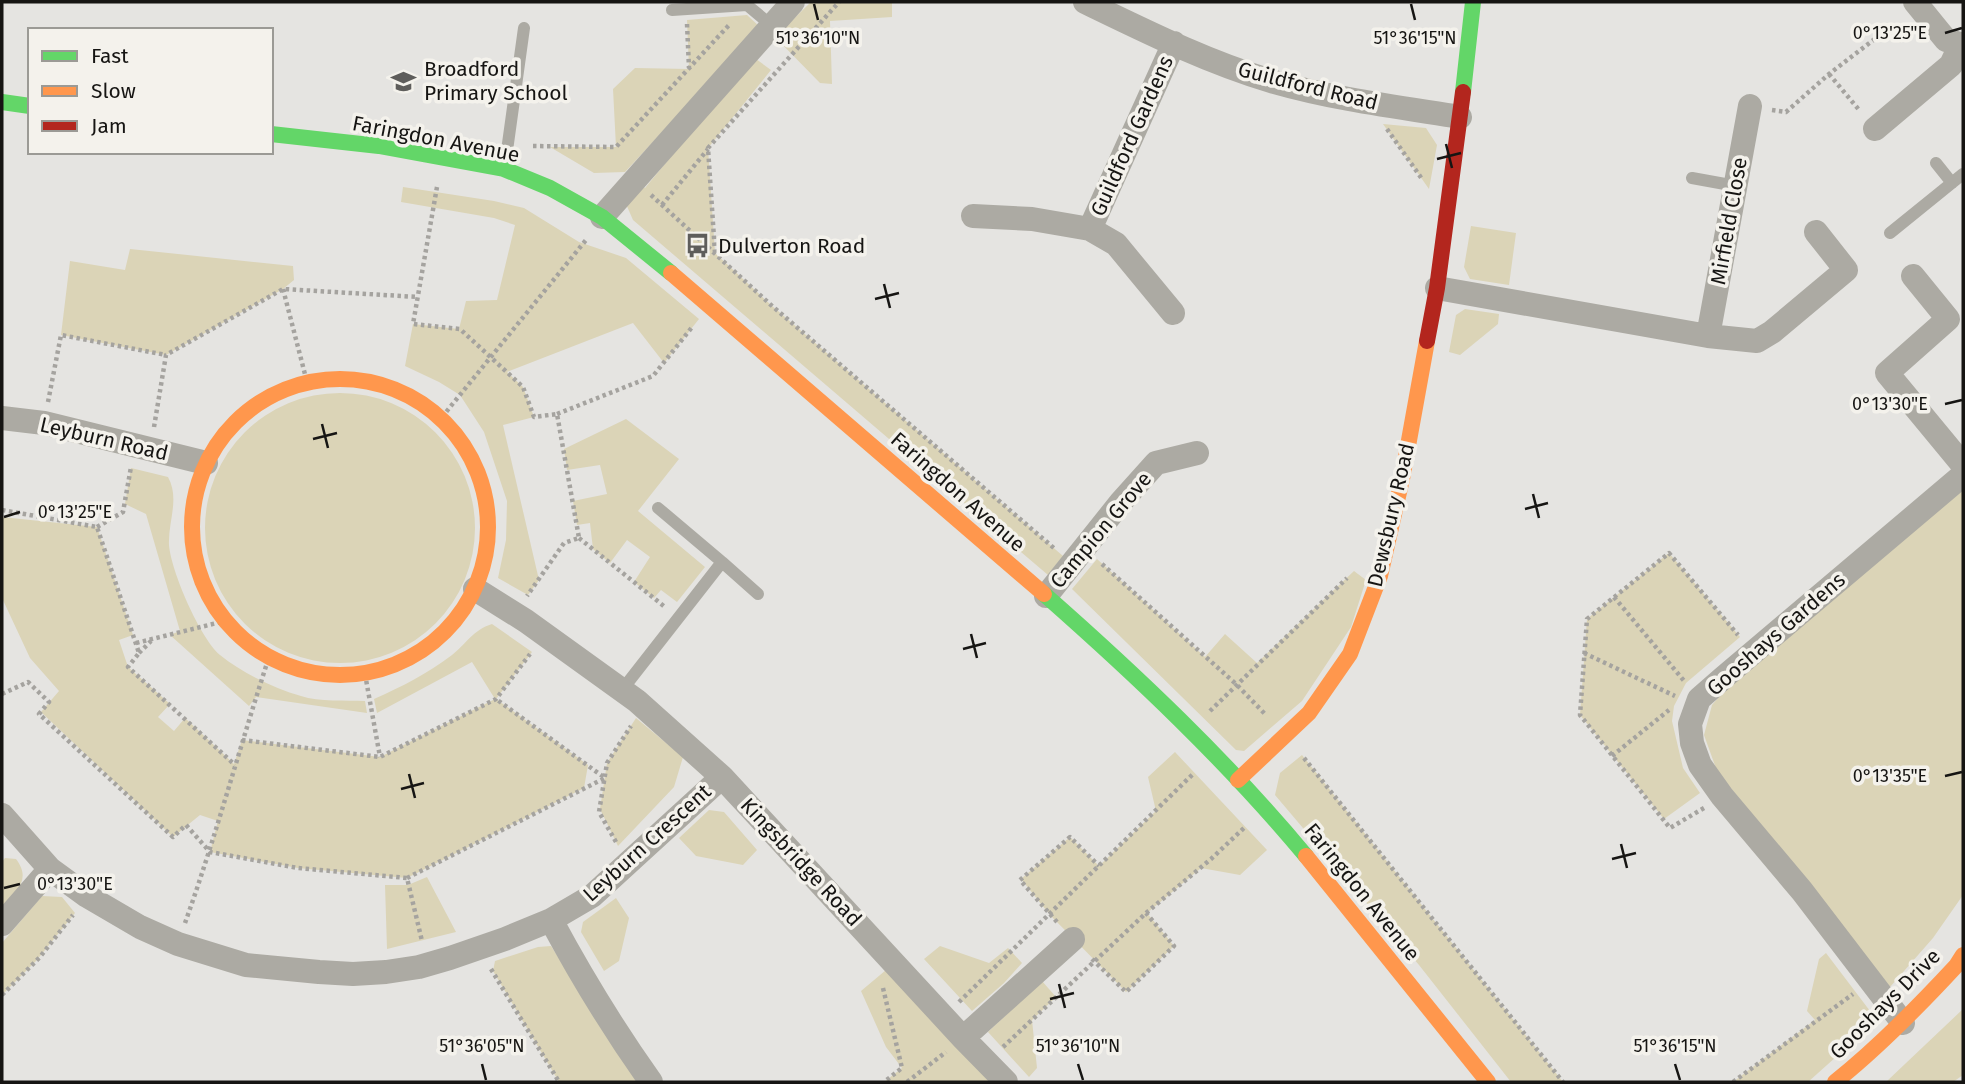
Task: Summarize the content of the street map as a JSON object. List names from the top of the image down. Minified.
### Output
{"streets":{"street":["Guildford Road","Guildford Gardens","Faringdon Avenue","Mirfield Close","Leyburn Road","Dewsbury Road","Campion Grove","Gooshays Gardens","Leyburn Crescent","Kingsbridge Road","Gooshays Drive"]},"crossings":[["Guildford Road","Guildford Gardens"],["Guildford Road","Dewsbury Road"],["Faringdon Avenue","Dewsbury Road"],["Faringdon Avenue","Campion Grove"],["Gooshays Gardens","Gooshays Drive"],["Leyburn Crescent","Kingsbridge Road"]],"places":{"school or university":["Broadford Primary School"],"bus stop":["Dulverton Road"]},"legend":["Fast","Slow","Jam"],"coordinates":["0°13'25\"E","51°36'10\"N","51°36'15\"N","0°13'30\"E","0°13'35\"E","51°36'05\"N"]}
